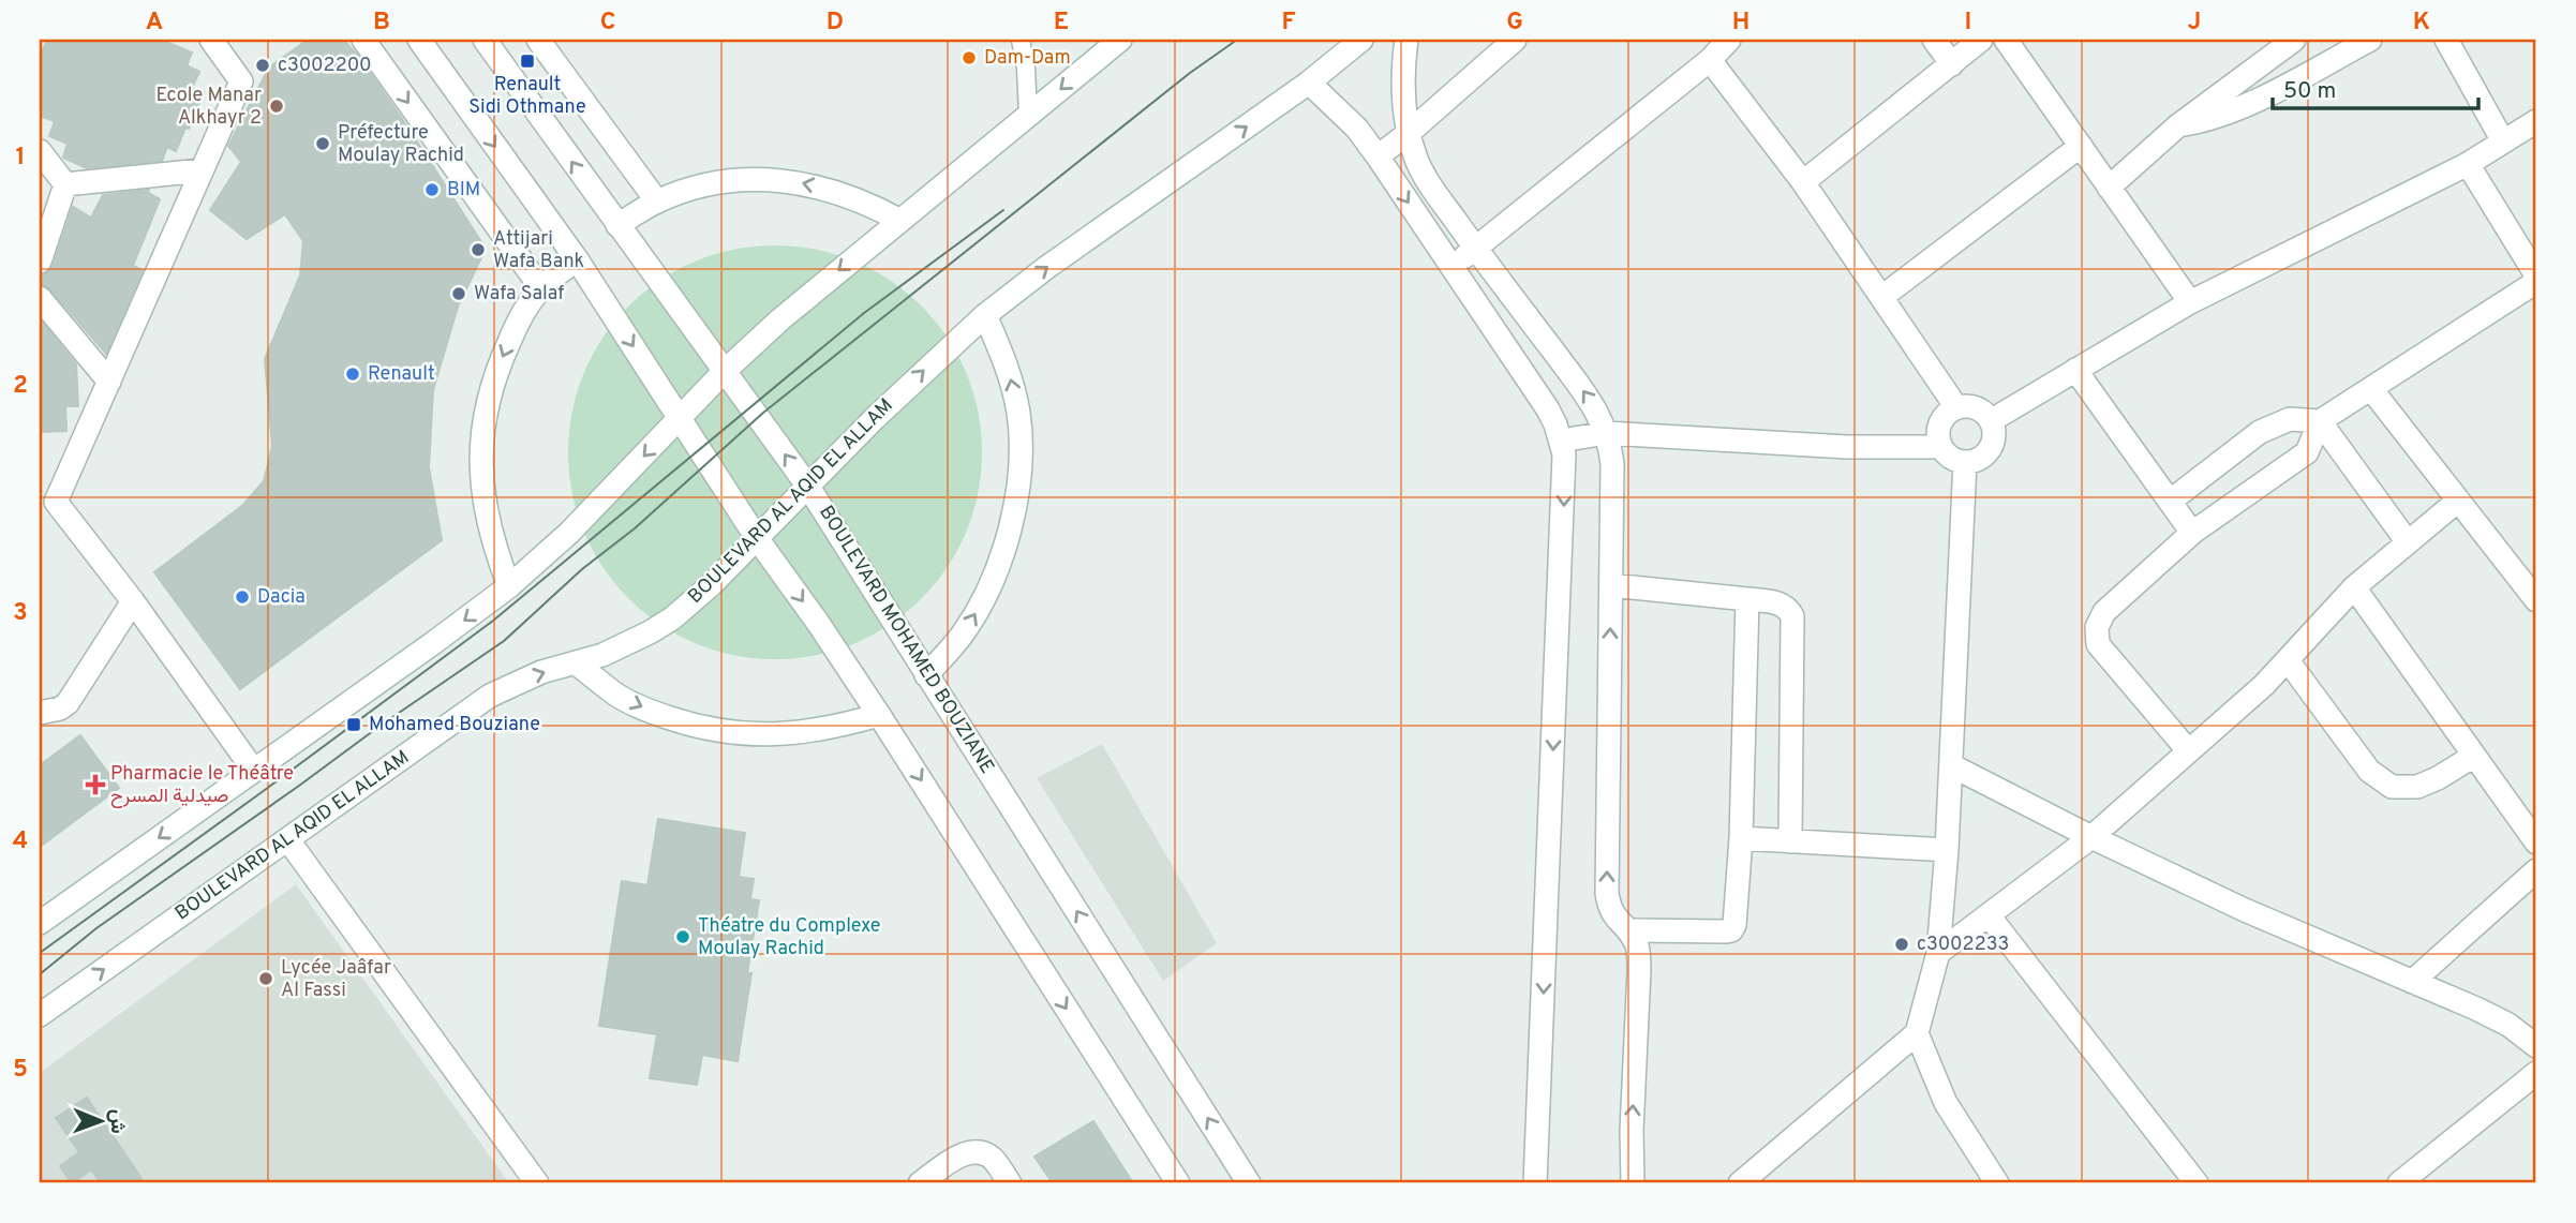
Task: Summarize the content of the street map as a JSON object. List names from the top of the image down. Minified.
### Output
{"streets":{"street":["BOULEVARD AL AQID EL ALLAM","BOULEVARD MOHAMED BOUZIANE"]},"crossings":[["BOULEVARD AL AQID EL ALLAM","BOULEVARD MOHAMED BOUZIANE"]],"places":{"other":["Dam-Dam","c3002200","Ecole Manar Alkhayr 2","Préfecture Moulay Rachid","BIM","Attijari Wafa Bank","Wafa Salaf","Renault","Dacia","Théatre du Complexe Moulay Rachid","c3002233","Lycée Jaâfar Al Fassi"],"transit":["Renault Sidi Othmane","Mohamed Bouziane"],"health":["Pharmacie le Théâtre صيدلية المسرح"]},"scale_bar":"50 m","north":"right","grid":{"columns":["A","B","C","D","E","F","G","H","I","J","K"],"rows":["1","2","3","4","5"]}}
